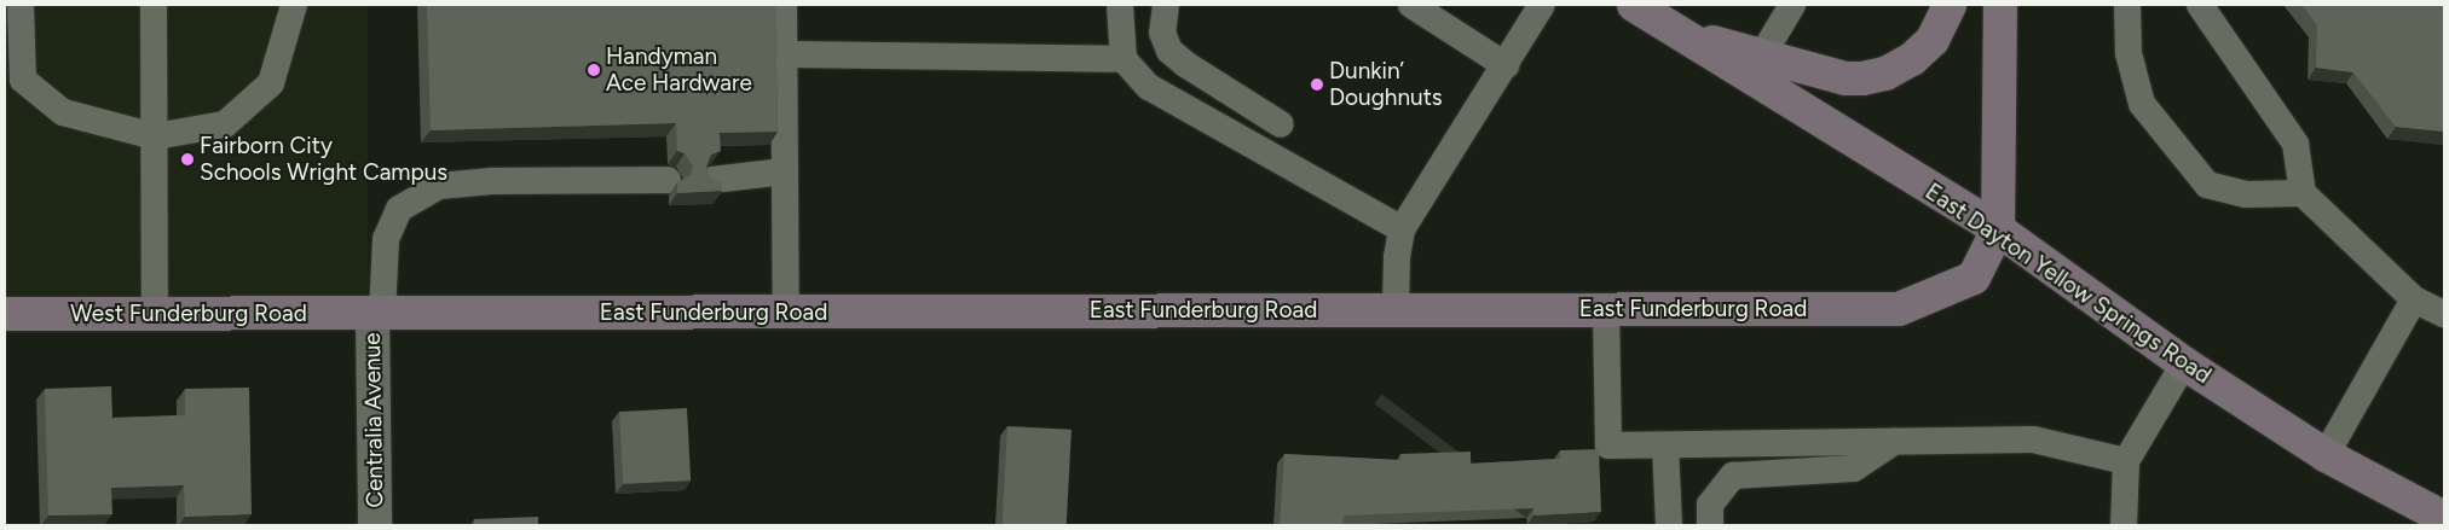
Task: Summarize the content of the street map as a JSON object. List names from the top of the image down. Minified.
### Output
{"streets":{"street":["East Dayton Yellow Springs Road","East Funderburg Road","West Funderburg Road","Centralia Avenue"]},"crossings":[["East Dayton Yellow Springs Road","East Funderburg Road"],["East Funderburg Road","West Funderburg Road"],["East Funderburg Road","Centralia Avenue"],["West Funderburg Road","Centralia Avenue"]],"places":["Handyman Ace Hardware","Dunkin’ Doughnuts","Fairborn City Schools Wright Campus"]}
